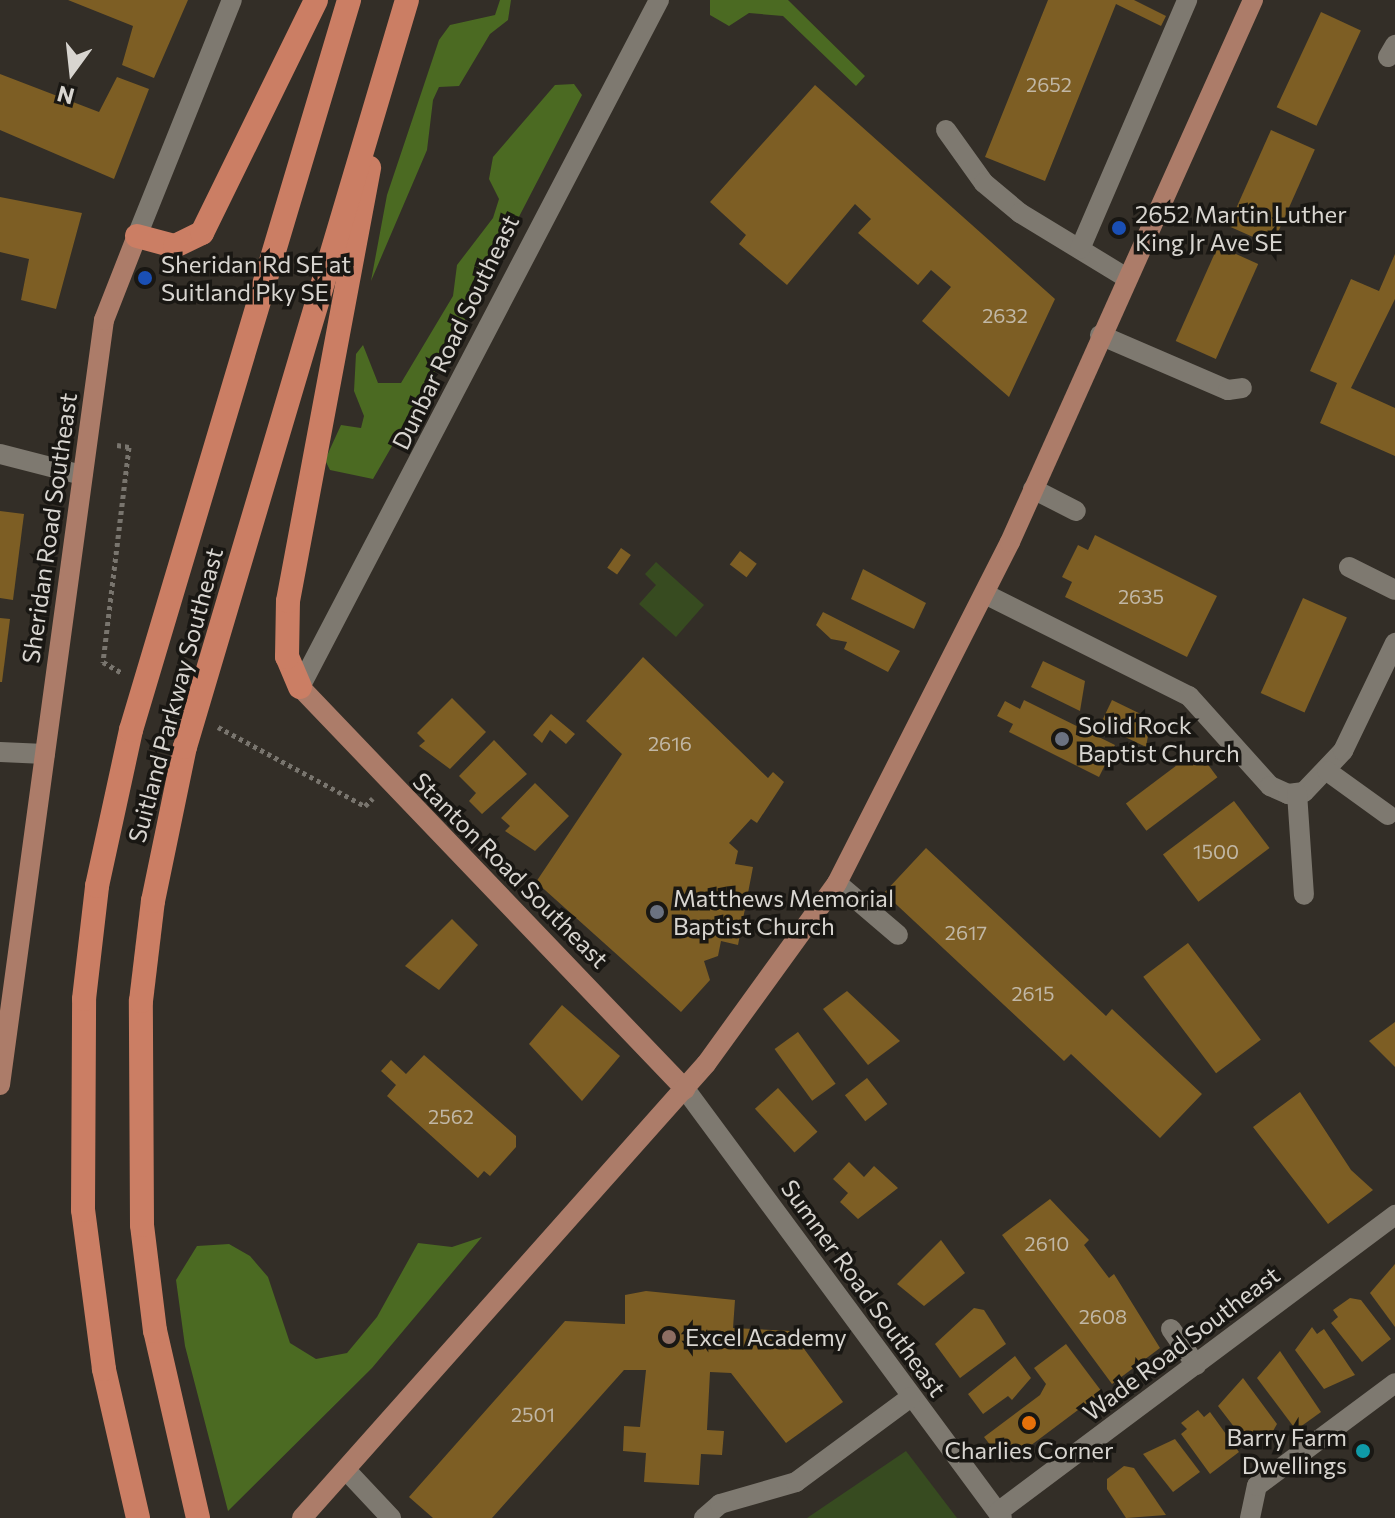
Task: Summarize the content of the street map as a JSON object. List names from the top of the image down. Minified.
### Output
{"streets":{"highway":["Suitland Parkway Southeast"],"main road":["Sheridan Road Southeast","Stanton Road Southeast"],"street":["Dunbar Road Southeast","Sumner Road Southeast","Wade Road Southeast"]},"crossings":[["Dunbar Road Southeast","Stanton Road Southeast"],["Stanton Road Southeast","Sumner Road Southeast"],["Sumner Road Southeast","Wade Road Southeast"]],"places":["2652 Martin Luther King Jr Ave SE","Sheridan Rd SE at Suitland Pky SE","Solid Rock Baptist Church","Matthews Memorial Baptist Church","Excel Academy","Charlies Corner","Barry Farm Dwellings"],"house_numbers":["2652","2632","2635","2616","1500","2617","2615","2562","2610","2608","2501"],"north":"bottom"}
